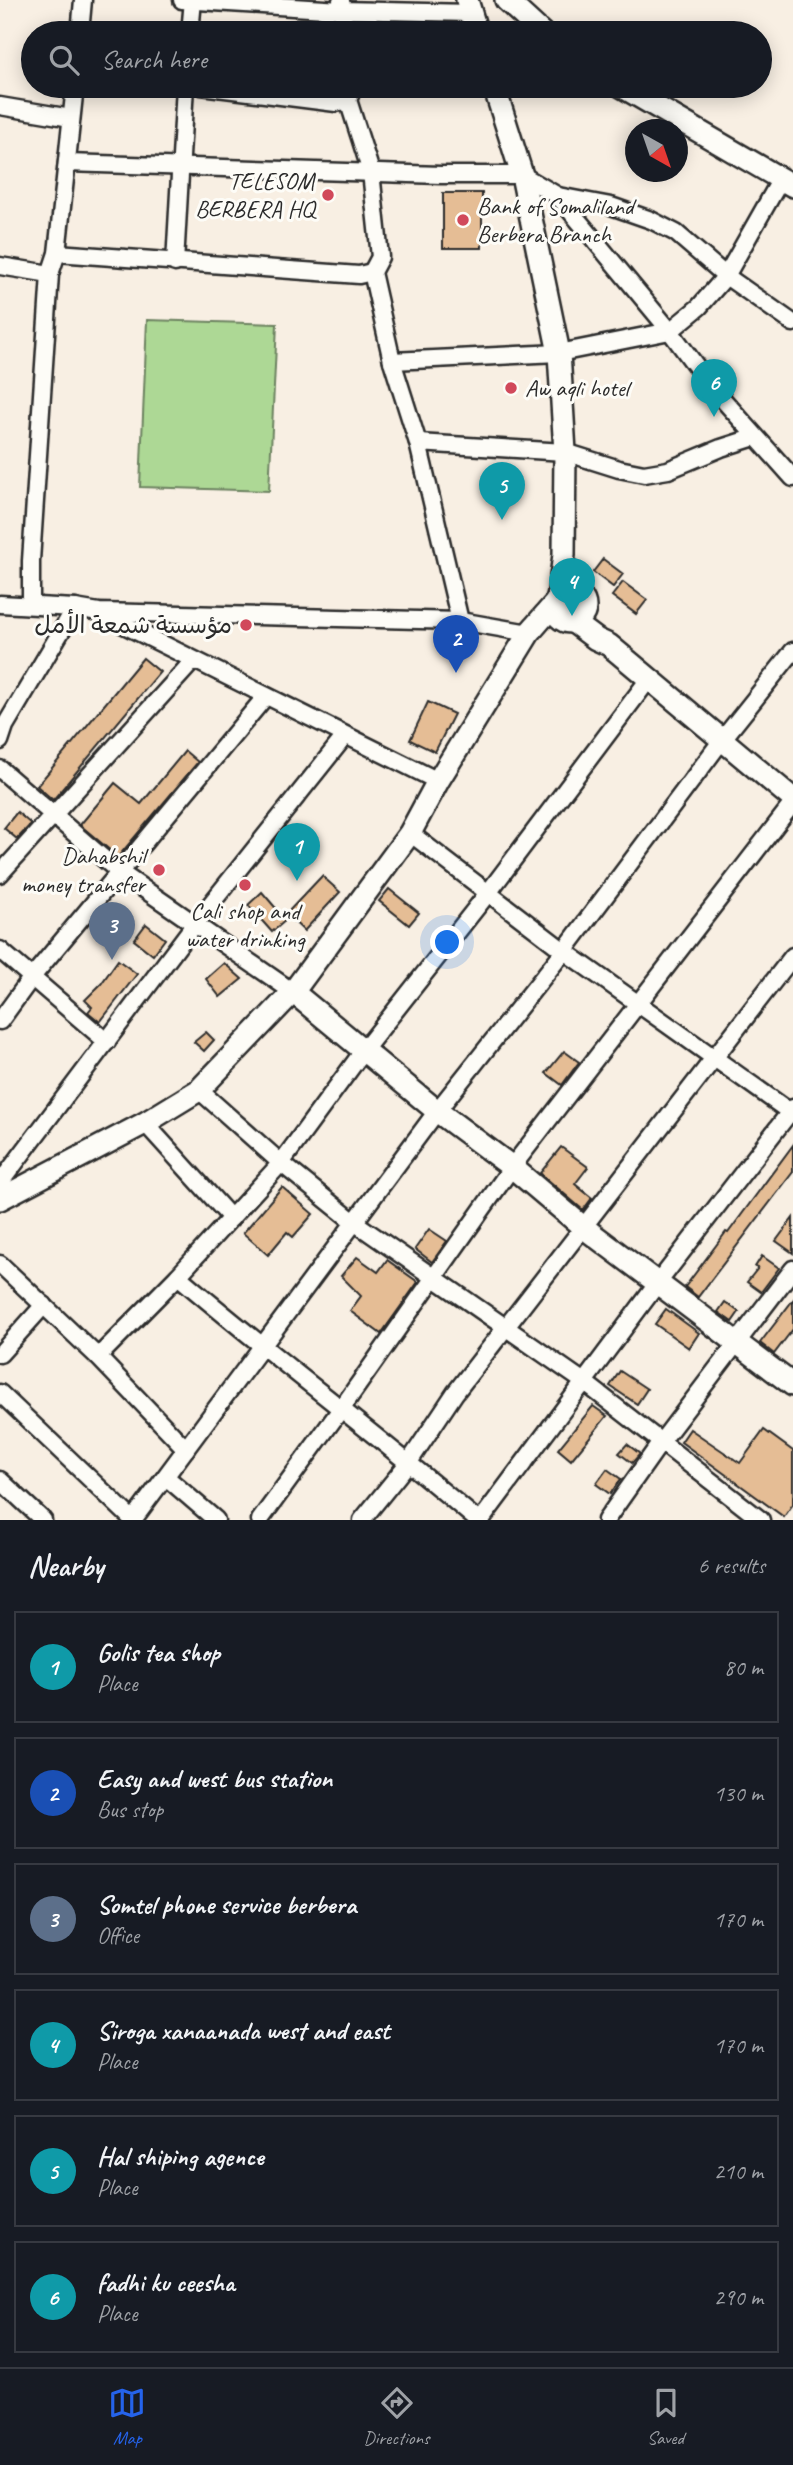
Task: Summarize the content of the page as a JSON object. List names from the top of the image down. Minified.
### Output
{"places":["TELESOM BERBERA HQ","Bank of Somaliland Berbera Branch","Aw aqli hotel","مؤسسة شمعة الأمل","Dahabshil money transfer","Cali shop and water drinking"],"north":"bottom right","page":{"search":"Search here","pins":["6","5","4","2","1","3"],"heading":["Nearby","6 results"],"list":[{"mark":"1","name":"Golis tea shop","note":"Place","value":"80 m"},{"mark":"2","name":"Easy and west bus station","note":"Bus stop","value":"130 m"},{"mark":"3","name":"Somtel phone service berbera","note":"Office","value":"170 m"},{"mark":"4","name":"Siroga xanaanada west and east","note":"Place","value":"170 m"},{"mark":"5","name":"Hal shiping agence","note":"Place","value":"210 m"},{"mark":"6","name":"fadhi ku ceesha","note":"Place","value":"290 m"}],"nav":["Map","Directions","Saved"]}}
